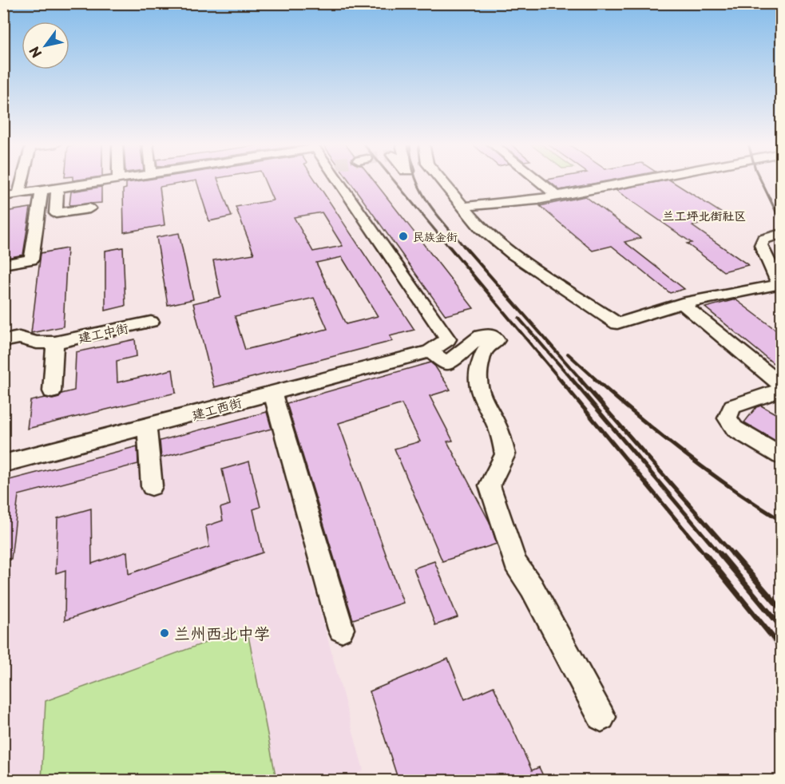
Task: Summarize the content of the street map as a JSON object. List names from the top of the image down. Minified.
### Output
{"streets":{"street":["建工中街","建工西街"]},"districts":["兰工坪北街社区"],"places":["民族金街","兰州西北中学"],"north":"bottom left"}
